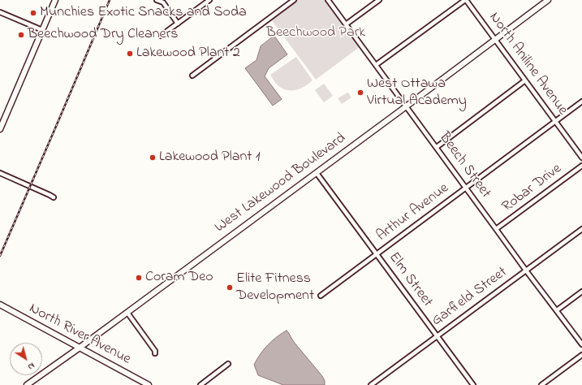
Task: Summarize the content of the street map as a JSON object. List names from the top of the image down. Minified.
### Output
{"streets":{"street":["North Aniline Avenue","Beech Street","West Lakewood Boulevard","Robar Drive","Arthur Avenue","Elm Street","Garfield Street","North River Avenue"]},"crossings":[["North Aniline Avenue","West Lakewood Boulevard"],["North Aniline Avenue","Arthur Avenue"],["Beech Street","West Lakewood Boulevard"],["Beech Street","Robar Drive"],["Beech Street","Arthur Avenue"],["Beech Street","Garfield Street"],["West Lakewood Boulevard","Elm Street"],["West Lakewood Boulevard","North River Avenue"],["Arthur Avenue","Elm Street"],["Elm Street","Garfield Street"]],"parks":["Beechwood Park"],"places":["Munchies Exotic Snacks and Soda","Beechwood Dry Cleaners","Lakewood Plant 2","West Ottawa Virtual Academy","Lakewood Plant 1","Coram Deo","Elite Fitness Development"],"north":"bottom right"}
